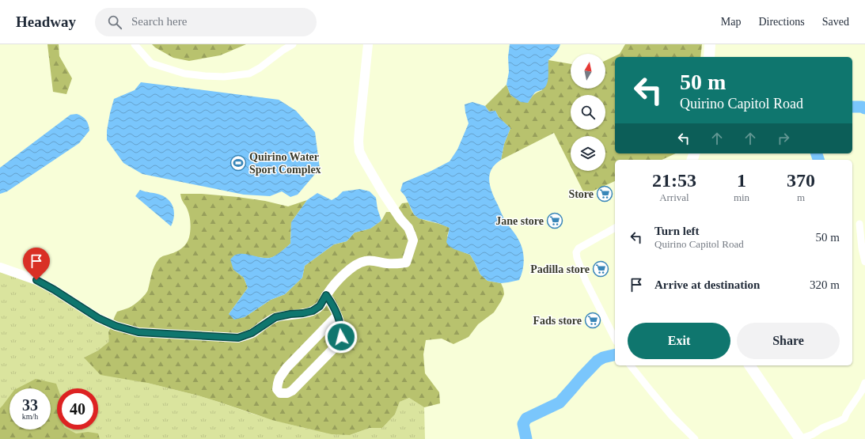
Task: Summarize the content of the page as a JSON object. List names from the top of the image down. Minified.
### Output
{"places":{"sports":["Quirino Water Sport Complex"],"supermarket":["Store","Jane store","Padilla store","Fads store"]},"north":"top","page":{"header":"Headway","search":"Search here","nav":["Map","Directions","Saved"],"turn":["50 m","Quirino Capitol Road"],"eta":["21:53","Arrival","1","min","370","m"],"list":[{"name":"Turn left","note":"Quirino Capitol Road","value":"50 m"},{"name":"Arrive at destination","value":"320 m"}],"buttons":["Exit","Share"],"speed":"33 km/h","limit":"40"}}
